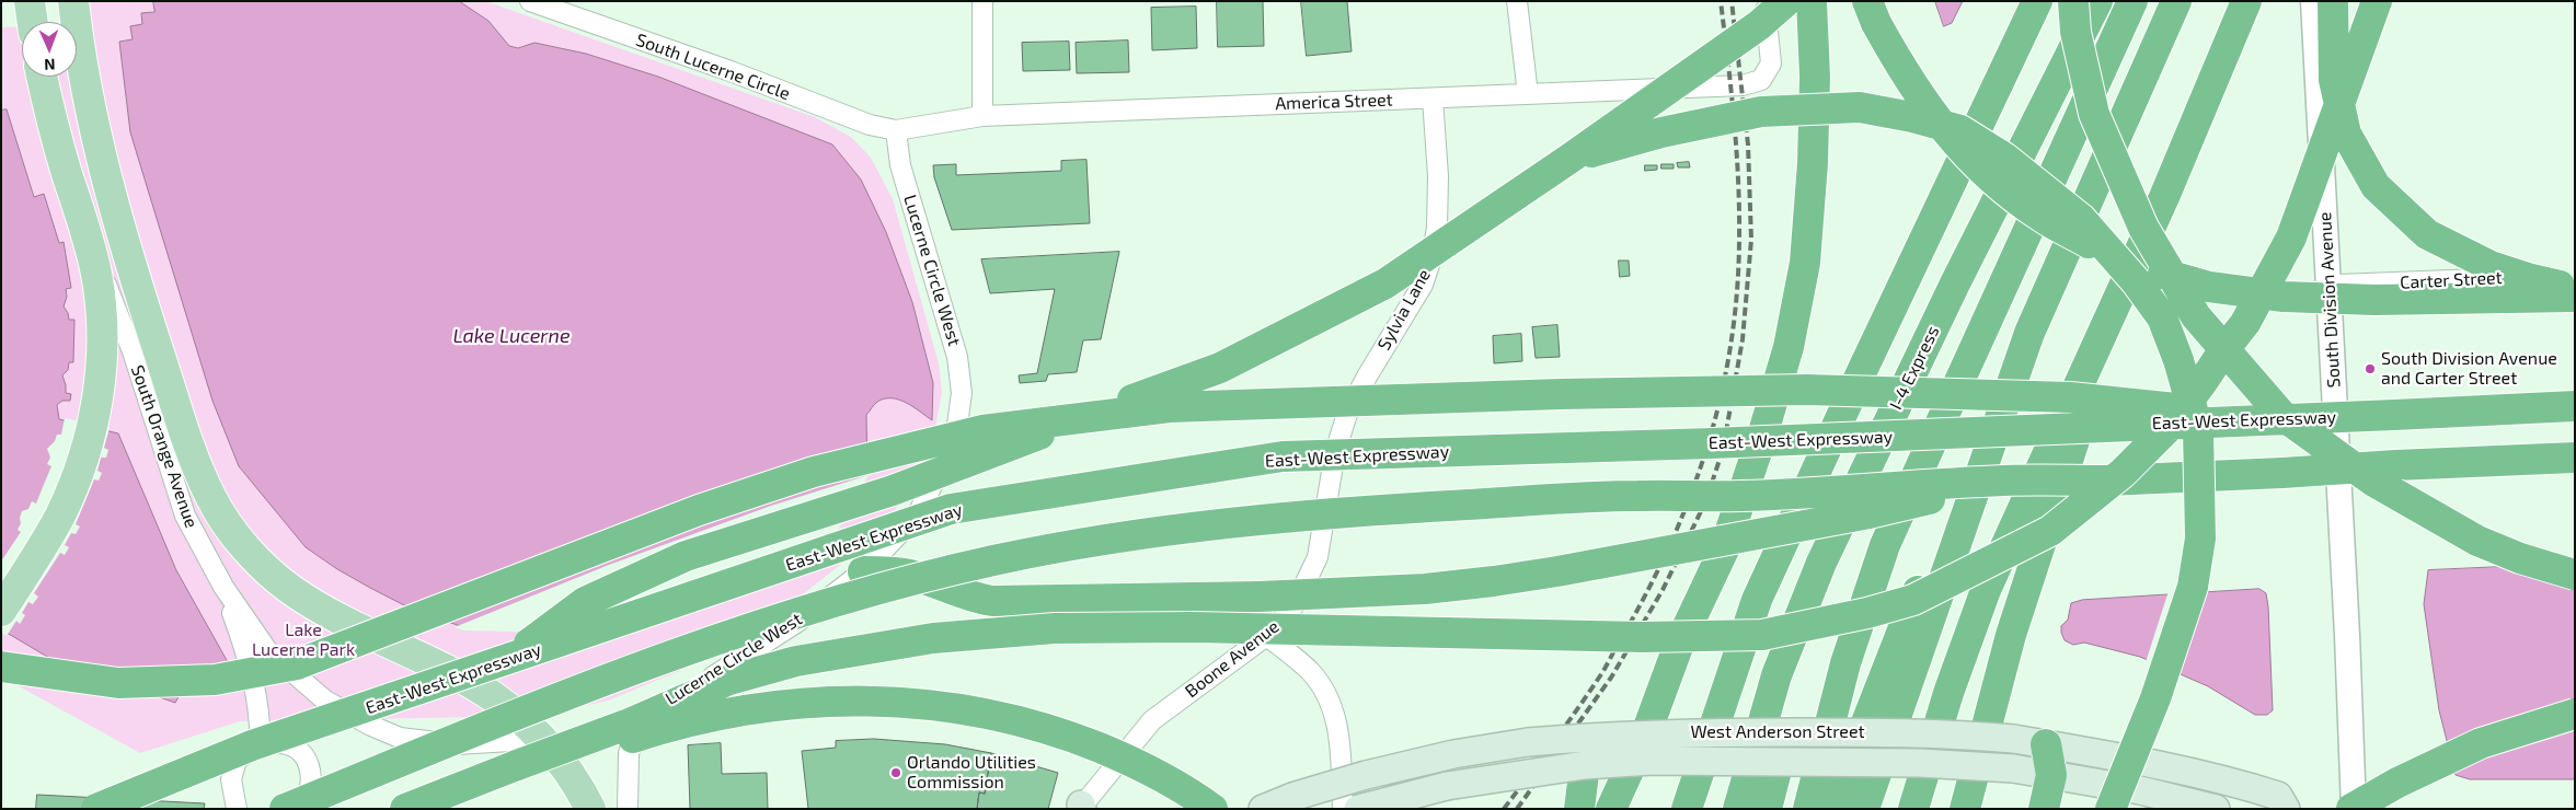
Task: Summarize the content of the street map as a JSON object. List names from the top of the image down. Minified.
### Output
{"streets":{"highway":["I-4 Express","East-West Expressway"],"main road":["South Orange Avenue","West Anderson Street"],"street":["South Lucerne Circle","America Street","Lucerne Circle West","Carter Street","South Division Avenue","Sylvia Lane","Boone Avenue"]},"crossings":[["South Lucerne Circle","America Street"],["South Lucerne Circle","Lucerne Circle West"],["America Street","Lucerne Circle West"],["America Street","Sylvia Lane"],["Lucerne Circle West","South Orange Avenue"],["Carter Street","South Division Avenue"],["Sylvia Lane","Boone Avenue"]],"water":["Lake Lucerne"],"parks":["Lake Lucerne Park"],"places":["South Division Avenue and Carter Street","Orlando Utilities Commission"],"north":"bottom"}
